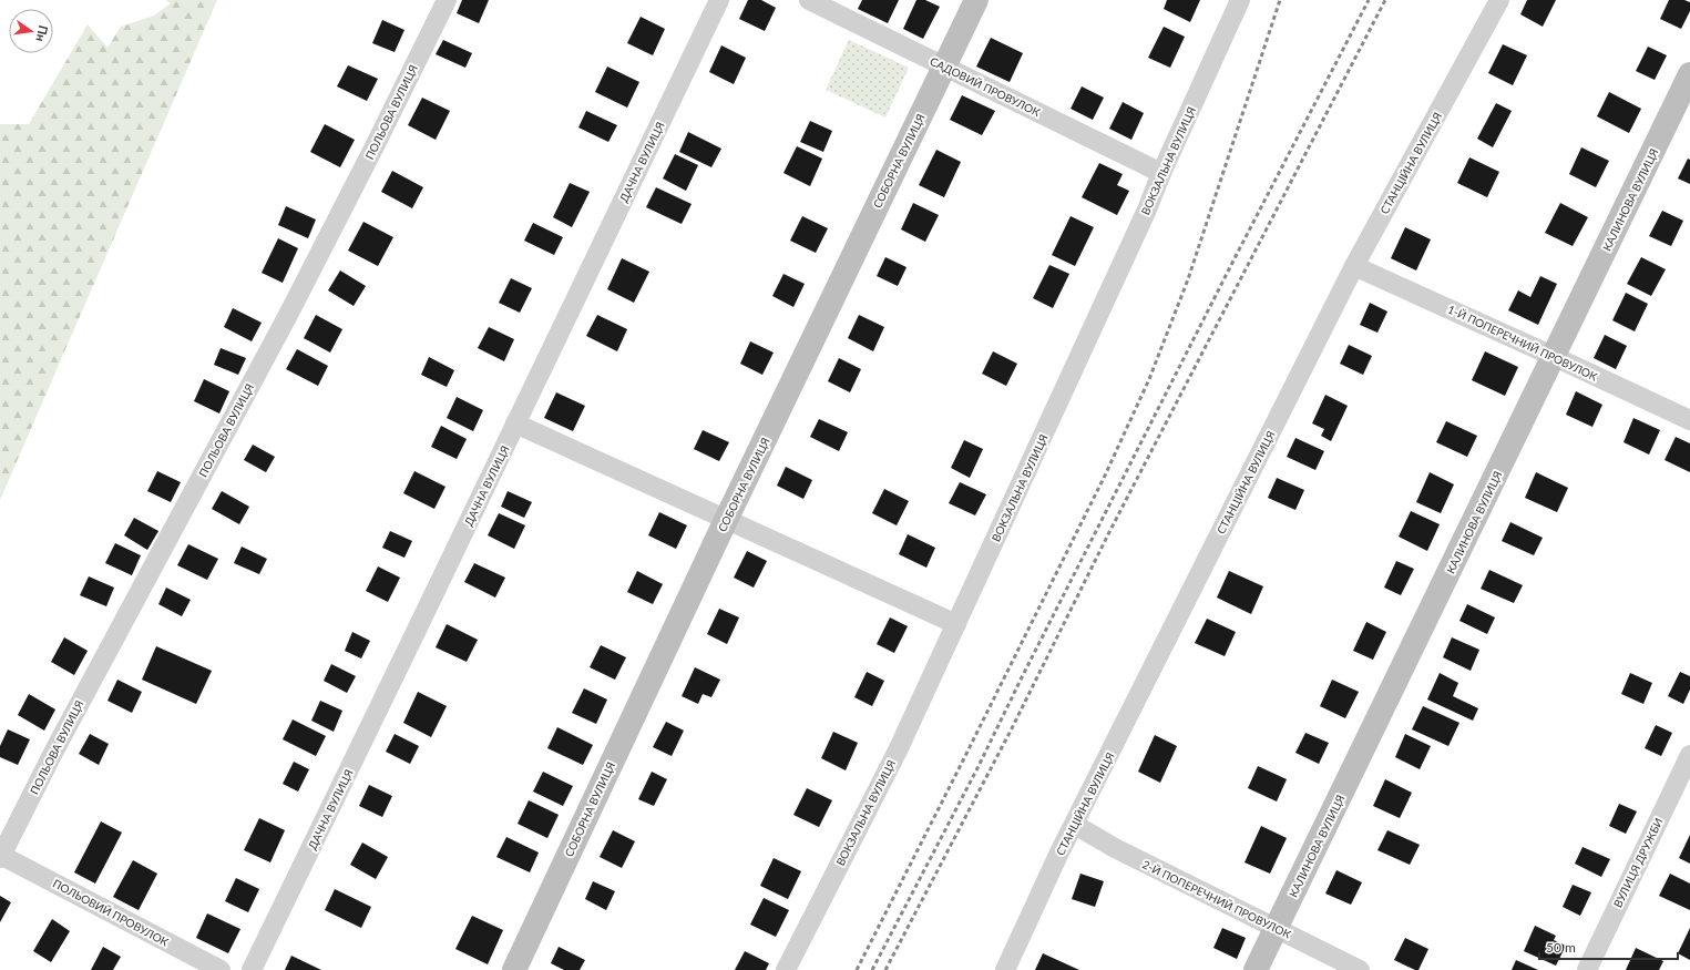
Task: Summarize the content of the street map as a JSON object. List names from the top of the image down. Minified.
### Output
{"streets":{"street":["САДОВИЙ ПРОВУЛОК","ПОЛЬОВА ВУЛИЦЯ","СОБОРНА ВУЛИЦЯ","ВОКЗАЛЬНА ВУЛИЦЯ","ДАЧНА ВУЛИЦЯ","СТАНЦІЙНА ВУЛИЦЯ","КАЛИНОВА ВУЛИЦЯ","1-Й ПОПЕРЕЧНИЙ ПРОВУЛОК","ВУЛИЦЯ ДРУЖБИ","2-Й ПОПЕРЕЧНИЙ ПРОВУЛОК","ПОЛЬОВИЙ ПРОВУЛОК"]},"crossings":[["САДОВИЙ ПРОВУЛОК","СОБОРНА ВУЛИЦЯ"],["САДОВИЙ ПРОВУЛОК","ВОКЗАЛЬНА ВУЛИЦЯ"],["ПОЛЬОВА ВУЛИЦЯ","ПОЛЬОВИЙ ПРОВУЛОК"],["СТАНЦІЙНА ВУЛИЦЯ","1-Й ПОПЕРЕЧНИЙ ПРОВУЛОК"],["СТАНЦІЙНА ВУЛИЦЯ","2-Й ПОПЕРЕЧНИЙ ПРОВУЛОК"],["КАЛИНОВА ВУЛИЦЯ","1-Й ПОПЕРЕЧНИЙ ПРОВУЛОК"],["КАЛИНОВА ВУЛИЦЯ","2-Й ПОПЕРЕЧНИЙ ПРОВУЛОК"]],"scale_bar":"50 m","north":"right"}
